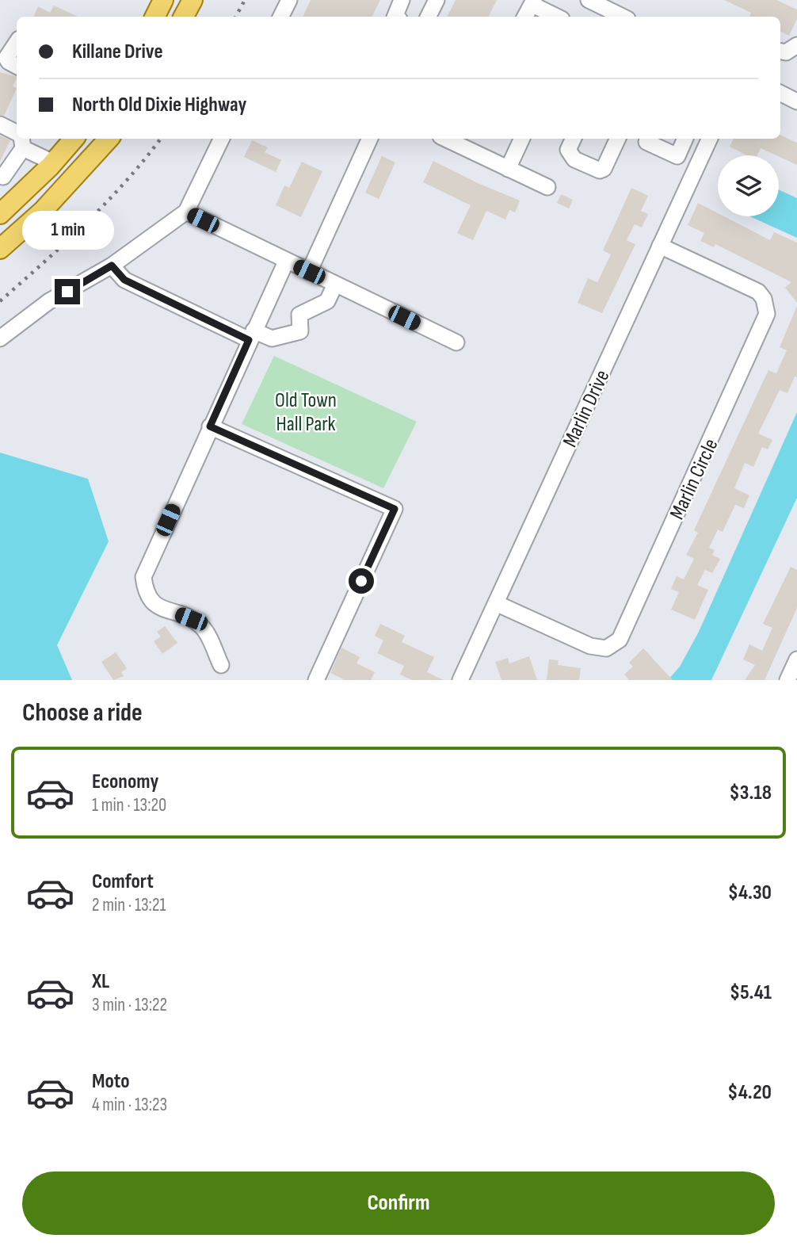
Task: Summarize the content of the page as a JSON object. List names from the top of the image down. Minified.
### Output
{"streets":{"street":["Marlin Drive","Marlin Circle"]},"crossings":[["Marlin Drive","Marlin Circle"]],"parks":["Old Town Hall Park"],"page":{"banner":["Killane Drive","North Old Dixie Highway"],"bubble":"1 min","heading":"Choose a ride","list":[{"name":"Economy","note":"1 min · 13:20","value":"$3.18"},{"name":"Comfort","note":"2 min · 13:21","value":"$4.30"},{"name":"XL","note":"3 min · 13:22","value":"$5.41"},{"name":"Moto","note":"4 min · 13:23","value":"$4.20"}],"buttons":"Confirm"}}
